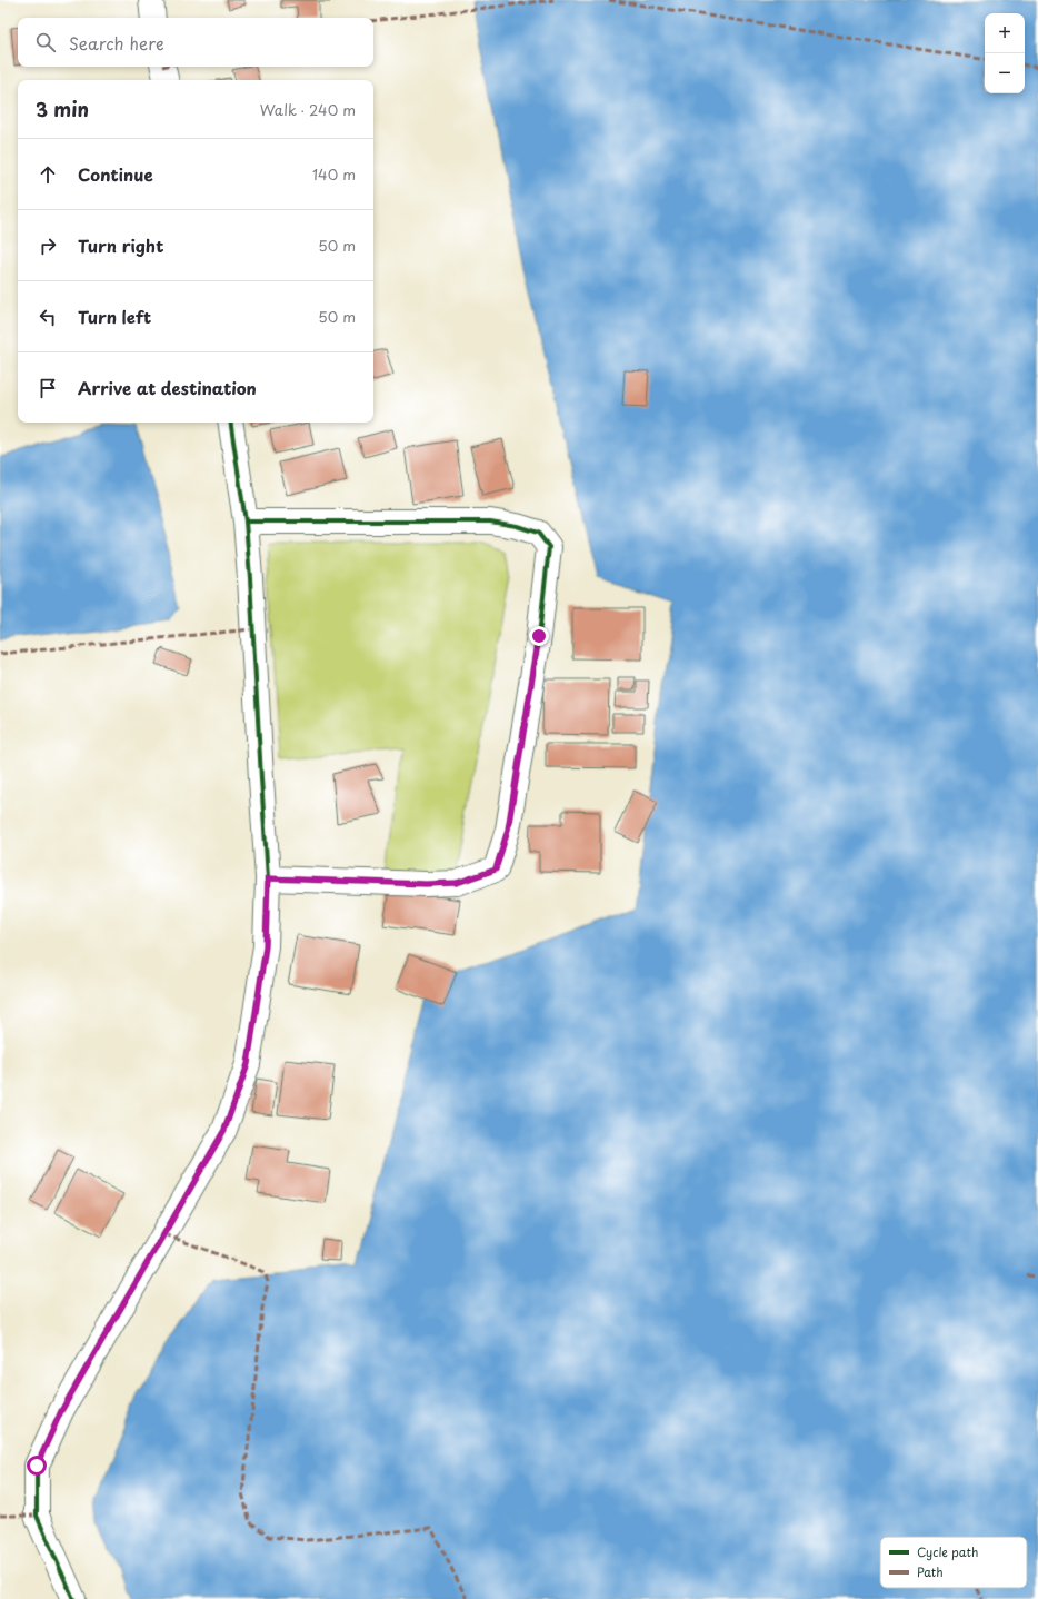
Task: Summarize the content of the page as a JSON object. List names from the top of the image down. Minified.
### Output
{"legend":["Cycle path","Path"],"page":{"map_buttons":["+","−"],"search":"Search here","heading":["3 min","Walk · 240 m"],"list":[["Continue","140 m"],["Turn right","50 m"],["Turn left","50 m"],"Arrive at destination"]}}
